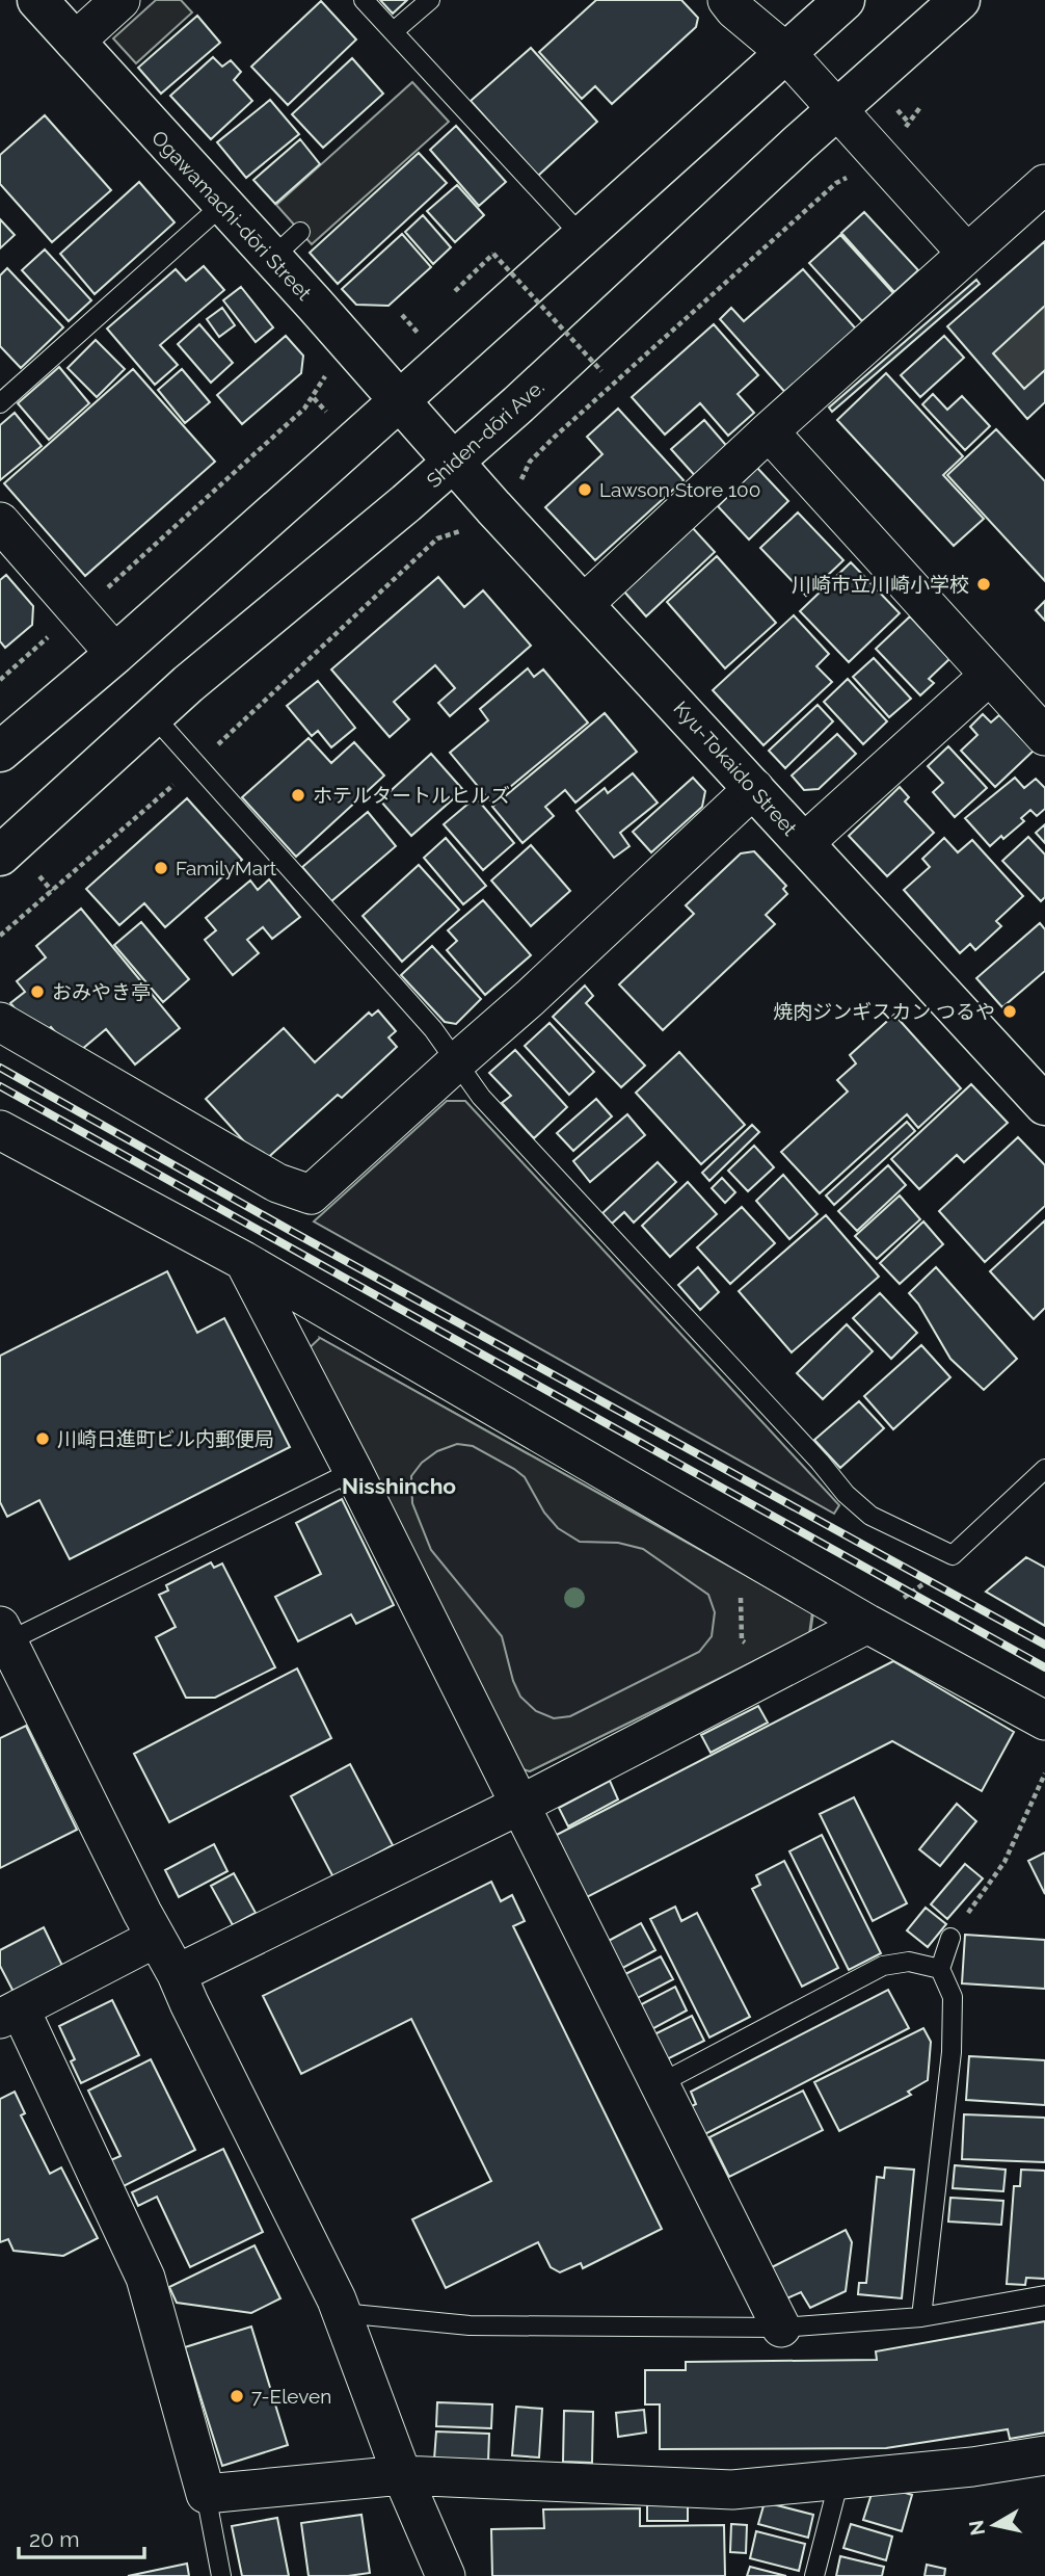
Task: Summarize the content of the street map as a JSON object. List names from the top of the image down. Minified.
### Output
{"streets":{"main road":["Ogawamachi-dōri Street","Shiden-dōri Ave.","Kyu-Tokaido Street"]},"crossings":[["Ogawamachi-dōri Street","Kyu-Tokaido Street"],["Shiden-dōri Ave.","Kyu-Tokaido Street"]],"districts":["Nisshincho"],"places":["Lawson Store 100","川崎市立川崎小学校","ホテルタートルヒルズ","FamilyMart","おみやき亭","焼肉ジンギスカン つるや","川崎日進町ビル内郵便局","7-Eleven"],"scale_bar":"20 m","north":"left"}
